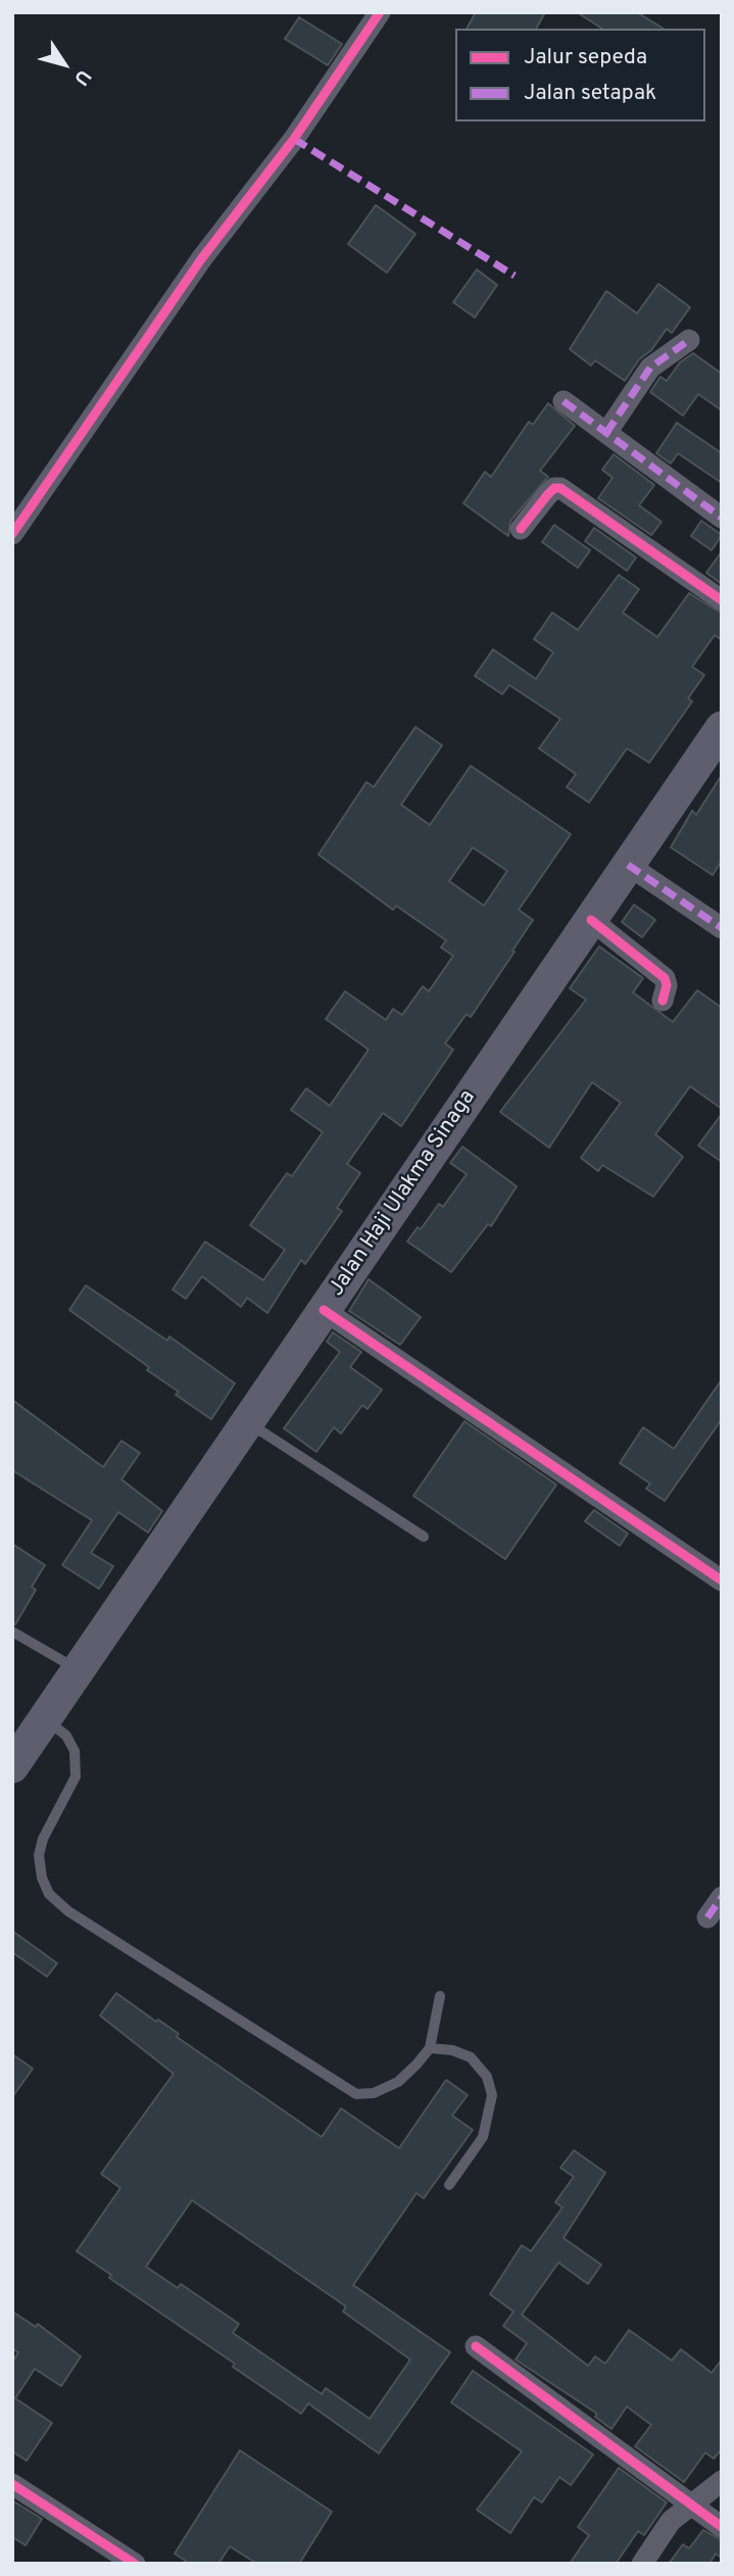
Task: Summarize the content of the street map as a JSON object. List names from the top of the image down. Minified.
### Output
{"streets":{"main road":["Jalan Haji Ulakma Sinaga"]},"legend":["Jalur sepeda","Jalan setapak"],"north":"bottom right"}
